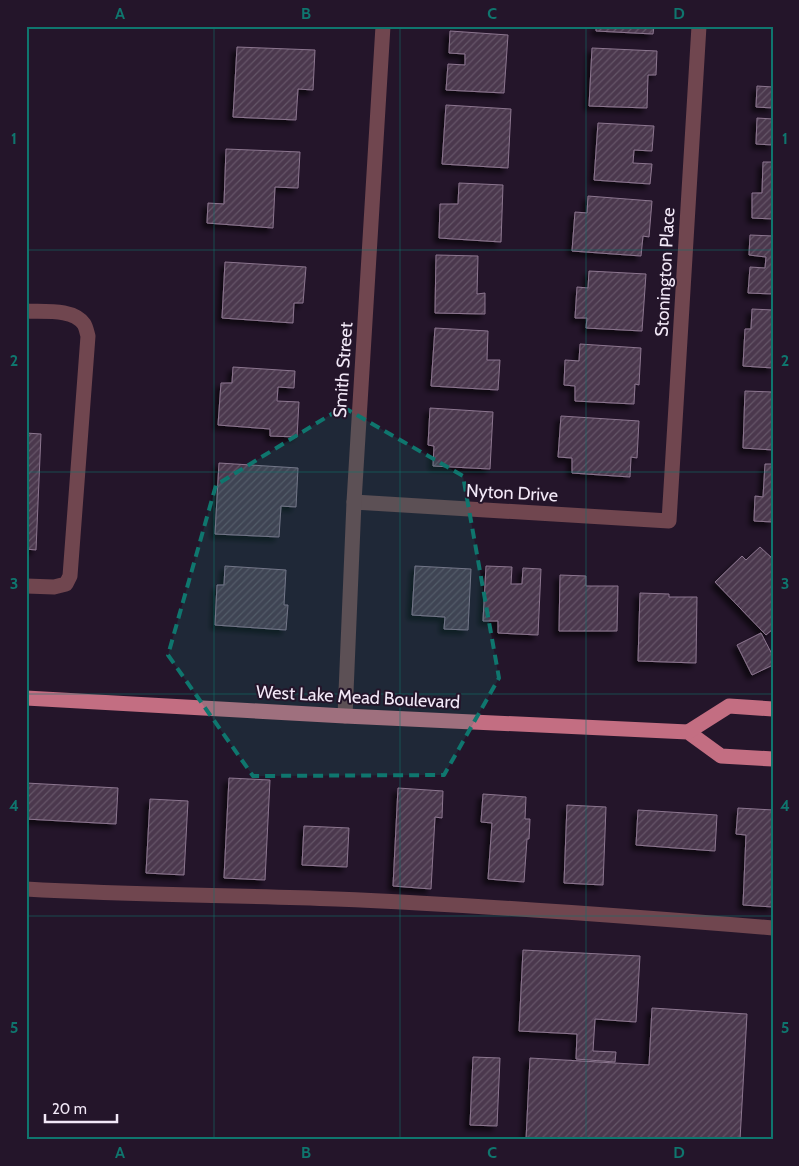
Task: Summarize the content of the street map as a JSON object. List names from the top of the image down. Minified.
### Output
{"streets":{"main road":["West Lake Mead Boulevard"],"street":["Stonington Place","Smith Street","Nyton Drive"]},"crossings":[["Stonington Place","Nyton Drive"],["Smith Street","Nyton Drive"],["Smith Street","West Lake Mead Boulevard"]],"scale_bar":"20 m","grid":{"columns":["A","B","C","D"],"rows":["1","2","3","4","5"]}}
